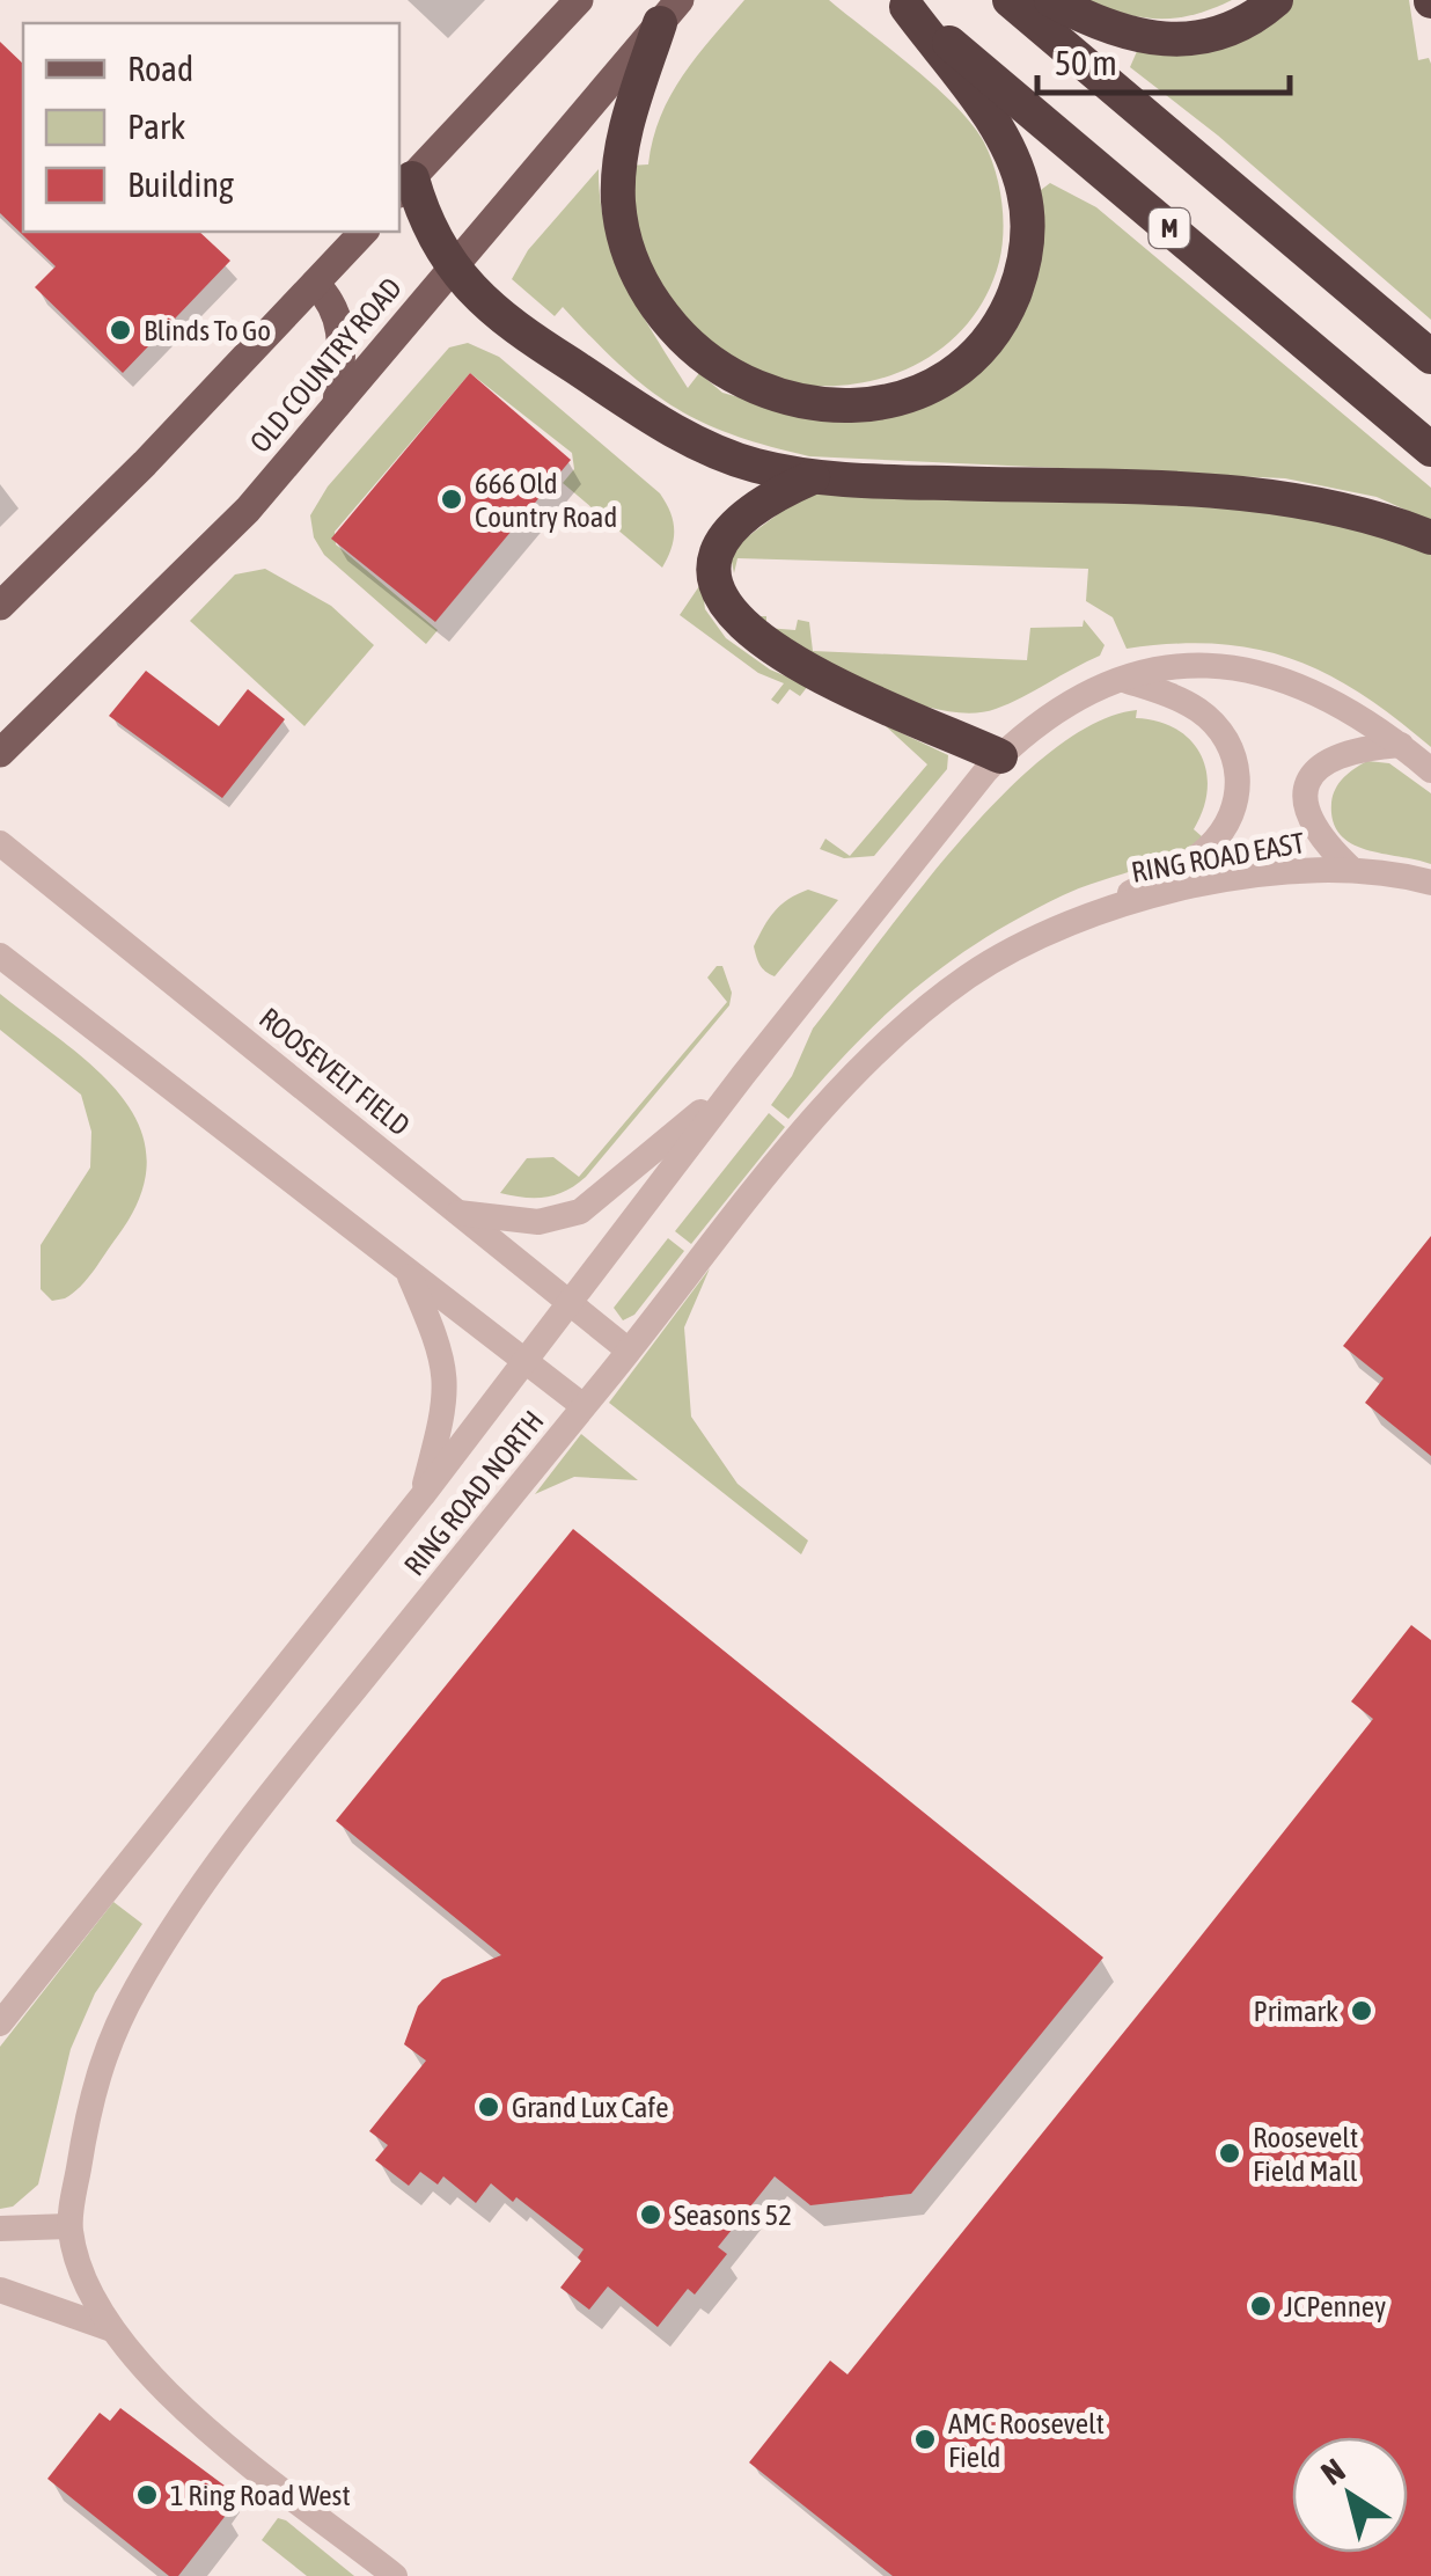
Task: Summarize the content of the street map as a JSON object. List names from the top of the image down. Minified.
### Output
{"streets":{"highway":["M"],"main road":["OLD COUNTRY ROAD"],"street":["RING ROAD EAST","ROOSEVELT FIELD","RING ROAD NORTH"]},"crossings":[["RING ROAD EAST","RING ROAD NORTH"],["ROOSEVELT FIELD","RING ROAD NORTH"]],"places":["Blinds To Go","666 Old Country Road","Primark","Grand Lux Cafe","Roosevelt Field Mall","Seasons 52","JCPenney","AMC Roosevelt Field","1 Ring Road West"],"legend":["Road","Park","Building"],"scale_bar":"50 m","north":"top left"}
